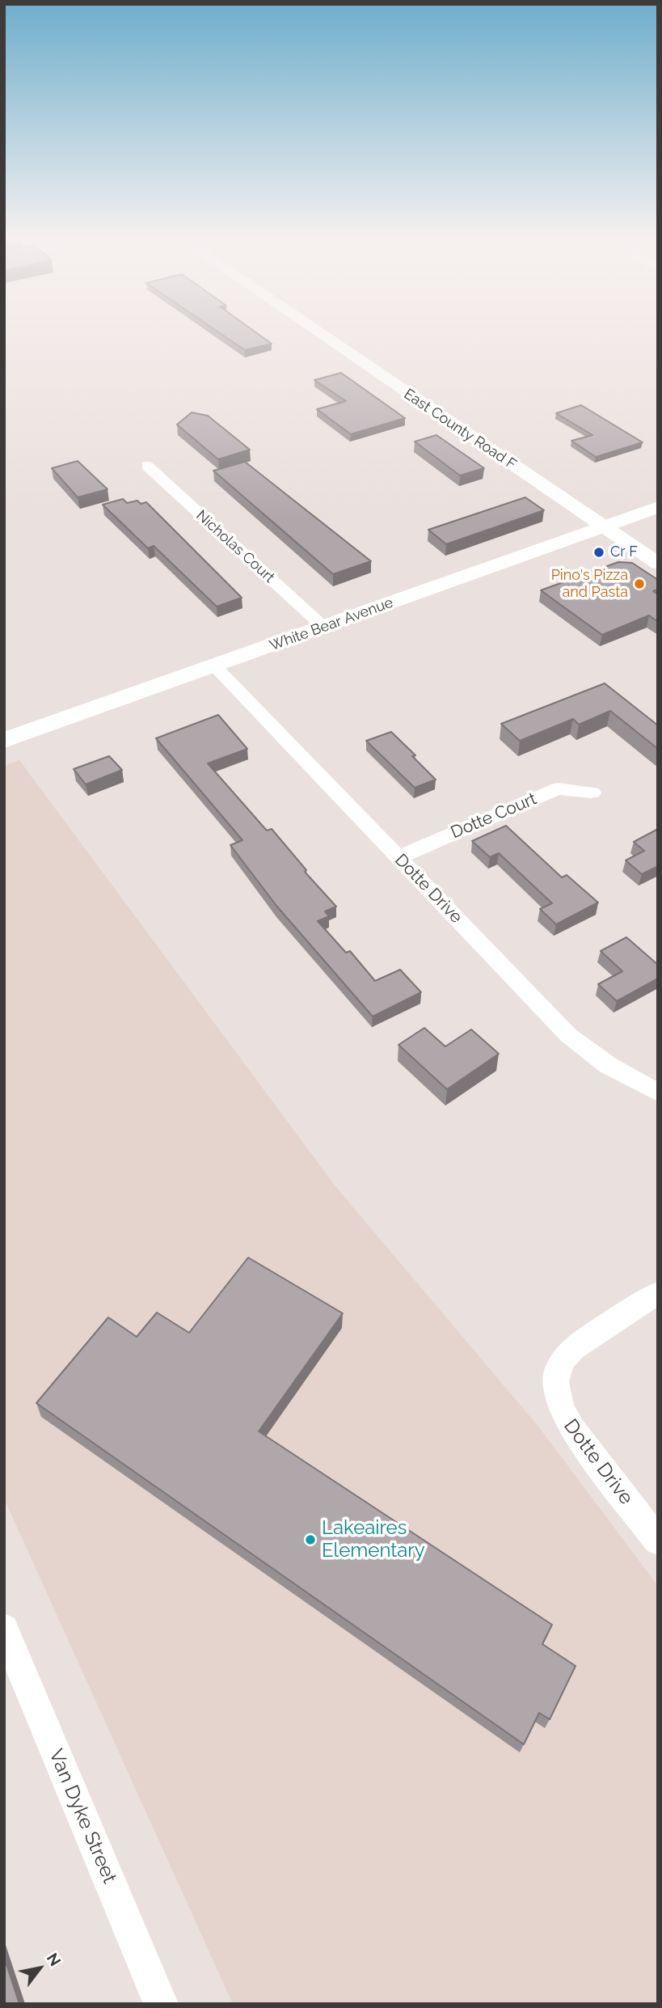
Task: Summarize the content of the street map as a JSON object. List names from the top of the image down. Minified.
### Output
{"streets":{"main road":["White Bear Avenue"],"street":["East County Road F","Nicholas Court","Dotte Court","Dotte Drive","Van Dyke Street"]},"crossings":[["East County Road F","White Bear Avenue"],["Nicholas Court","White Bear Avenue"],["White Bear Avenue","Dotte Drive"],["Dotte Court","Dotte Drive"]],"places":["Cr F","Pino's Pizza and Pasta","Lakeaires Elementary"],"north":"top right"}
